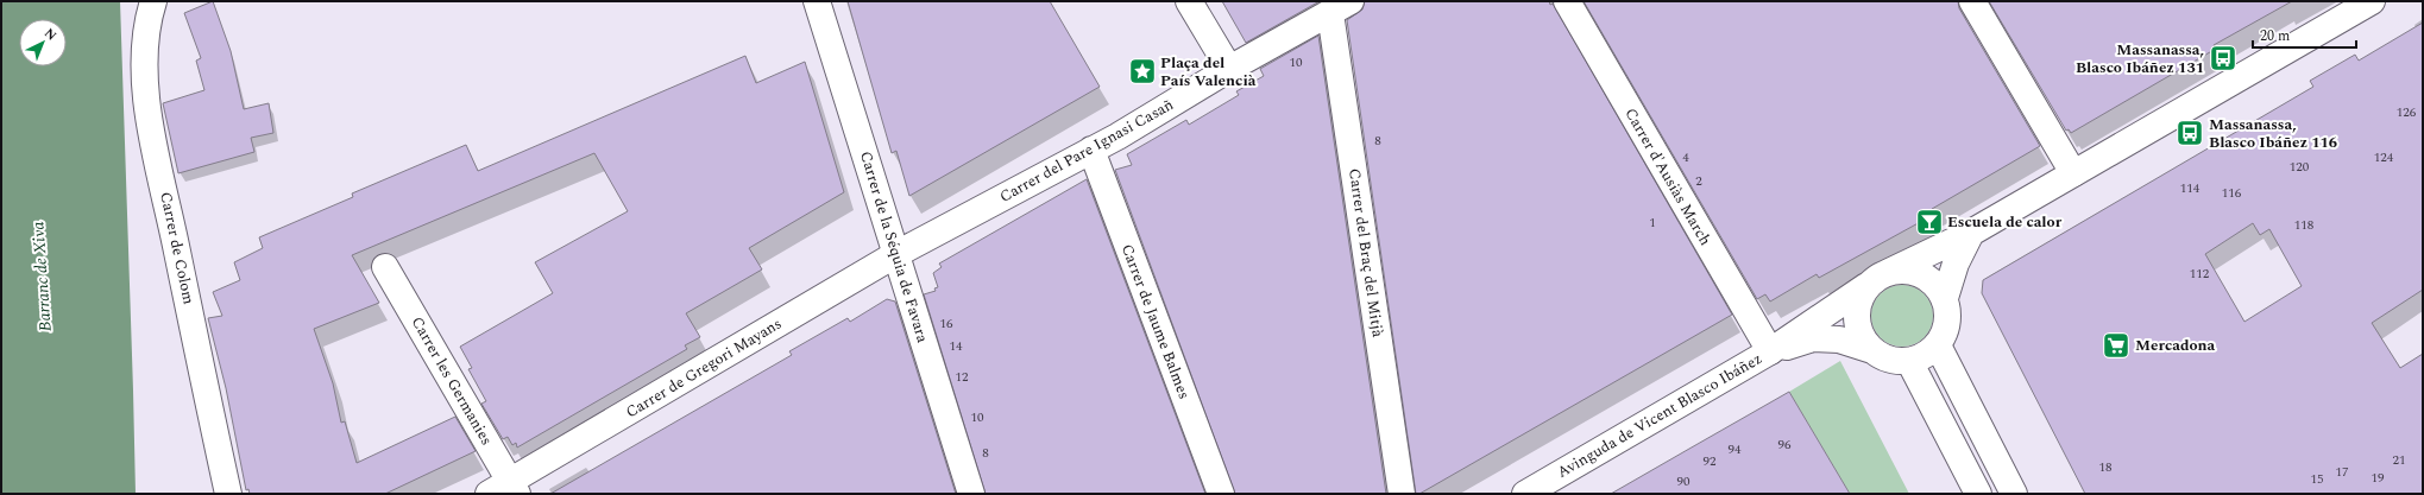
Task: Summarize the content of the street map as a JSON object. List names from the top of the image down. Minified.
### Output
{"streets":{"street":["Carrer del Pare Ignasi Casañ","Carrer d'Ausiàs March","Carrer de la Séquia de Favara","Carrer de Colom","Carrer del Braç del Mitjà","Carrer de Jaume Balmes","Carrer de Gregori Mayans","Carrer les Germanies","Avinguda de Vicent Blasco Ibáñez"]},"crossings":[["Carrer del Pare Ignasi Casañ","Carrer de la Séquia de Favara"],["Carrer del Pare Ignasi Casañ","Carrer del Braç del Mitjà"],["Carrer del Pare Ignasi Casañ","Carrer de Jaume Balmes"],["Carrer del Pare Ignasi Casañ","Carrer de Gregori Mayans"],["Carrer d'Ausiàs March","Avinguda de Vicent Blasco Ibáñez"],["Carrer de la Séquia de Favara","Carrer de Gregori Mayans"],["Carrer de Gregori Mayans","Carrer les Germanies"]],"water":["Barranc de Xiva"],"places":{"bus stop":["Massanassa, Blasco Ibáñez 131","Massanassa, Blasco Ibáñez 116"],"place":["Plaça del País Valencià"],"bar":["Escuela de calor"],"supermarket":["Mercadona"]},"house_numbers":["10","126","8","4","124","120","2","114","116","1","118","112","16","14","12","10","96","94","8","21","92","18","17","19","15","90"],"scale_bar":"20 m","north":"top right"}
